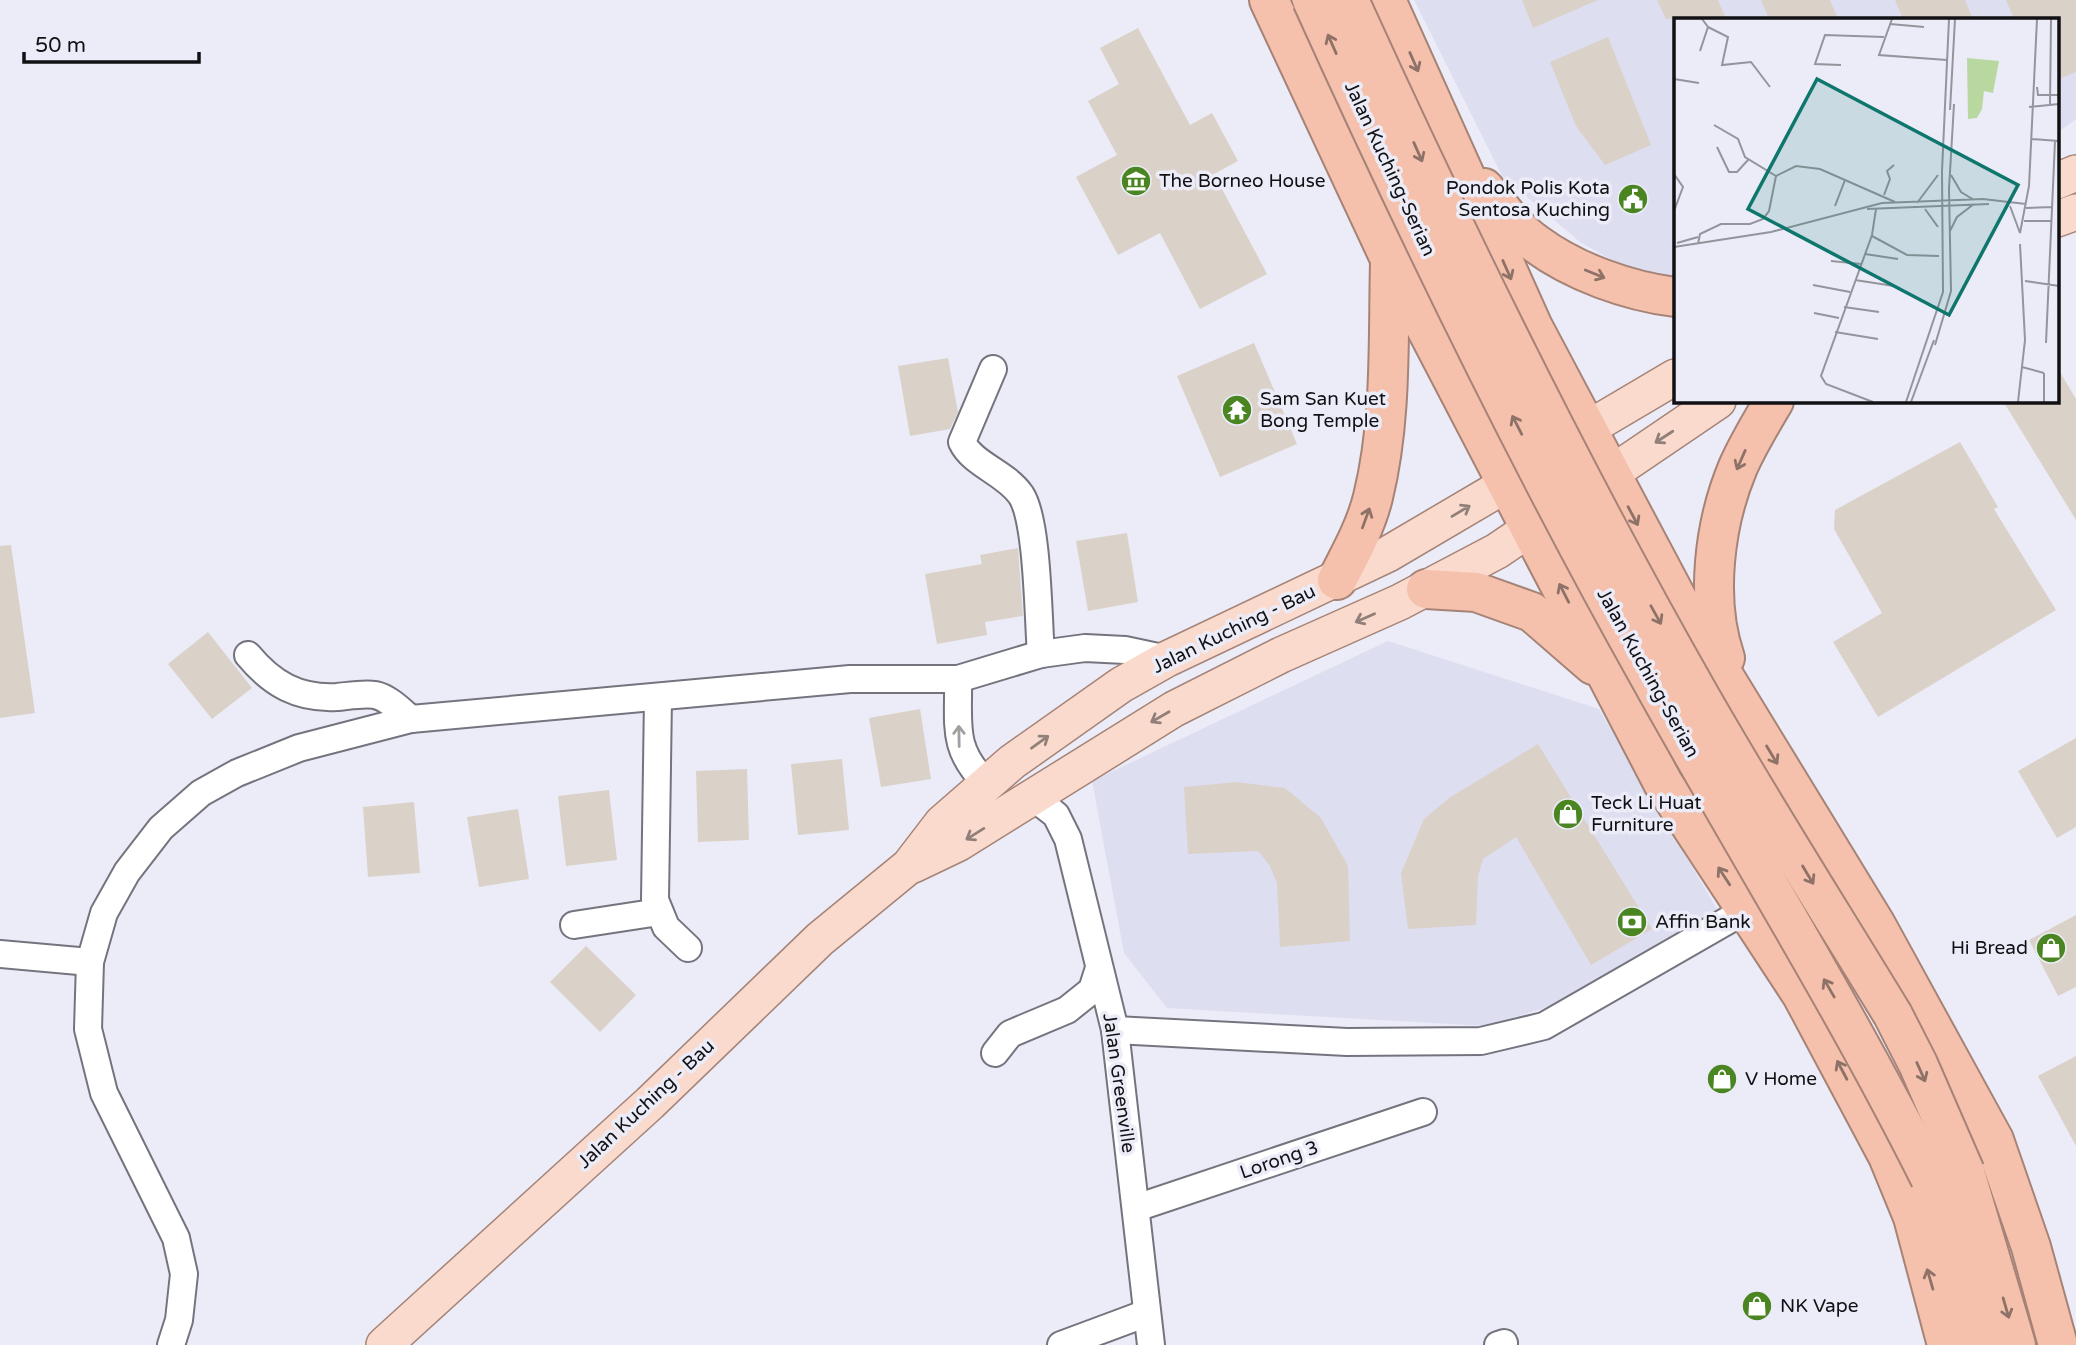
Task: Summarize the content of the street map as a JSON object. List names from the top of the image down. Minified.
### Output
{"streets":{"highway":["Jalan Kuching-Serian"],"main road":["Jalan Kuching - Bau"],"street":["Jalan Greenville","Lorong 3"]},"crossings":[["Jalan Kuching - Bau","Jalan Greenville"],["Jalan Greenville","Lorong 3"]],"places":{"museum":["The Borneo House"],"public building":["Pondok Polis Kota Sentosa Kuching"],"temple":["Sam San Kuet Bong Temple"],"shop":["Teck Li Huat Furniture","Hi Bread","V Home","NK Vape"],"bank":["Affin Bank"]},"scale_bar":"50 m"}
